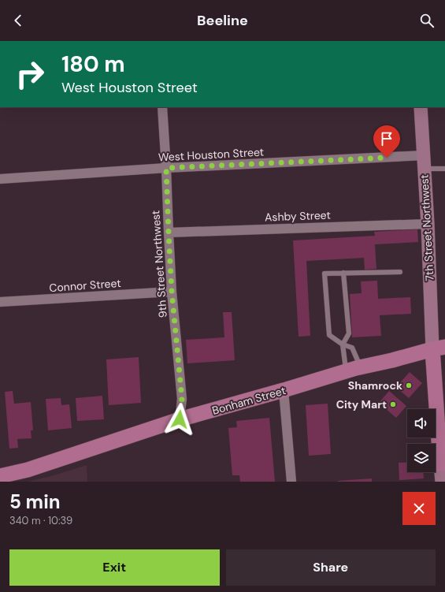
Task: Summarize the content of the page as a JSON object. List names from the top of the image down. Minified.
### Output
{"streets":{"main road":["Bonham Street"],"street":["West Houston Street","Ashby Street","7th Street Northwest","9th Street Northwest","Connor Street"]},"crossings":[["West Houston Street","7th Street Northwest"],["West Houston Street","9th Street Northwest"],["Ashby Street","7th Street Northwest"],["Ashby Street","9th Street Northwest"],["7th Street Northwest","Bonham Street"],["9th Street Northwest","Connor Street"],["9th Street Northwest","Bonham Street"]],"places":["Shamrock","City Mart"],"page":{"header":"Beeline","turn":["180 m","West Houston Street"],"heading":["5 min","340 m · 10:39"],"buttons":["Exit","Share"]}}
